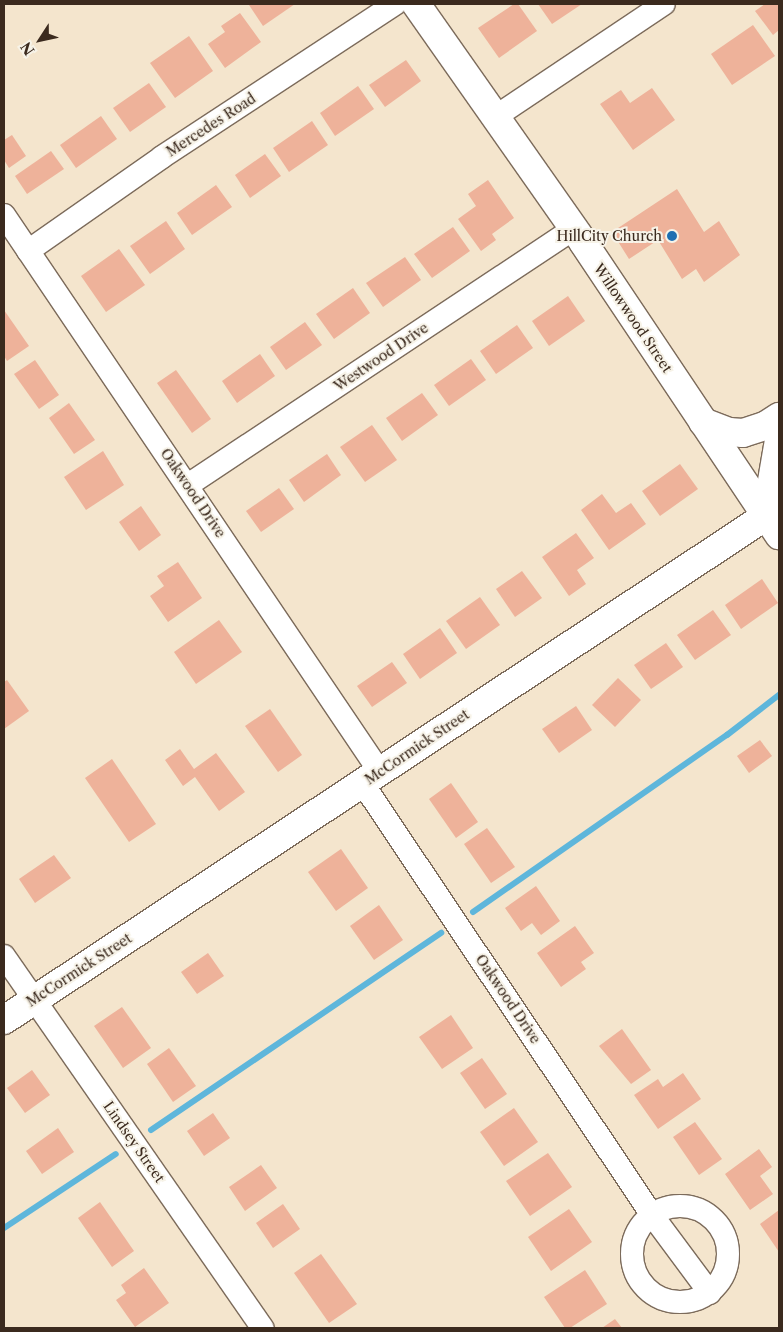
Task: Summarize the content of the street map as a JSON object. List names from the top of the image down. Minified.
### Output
{"streets":{"street":["Mercedes Road","Willowwood Street","Westwood Drive","Oakwood Drive","McCormick Street","Lindsey Street"]},"crossings":[["Mercedes Road","Oakwood Drive"],["Willowwood Street","Westwood Drive"],["Willowwood Street","McCormick Street"],["Westwood Drive","Oakwood Drive"],["Oakwood Drive","McCormick Street"],["McCormick Street","Lindsey Street"]],"places":["HillCity Church"],"north":"bottom left"}
